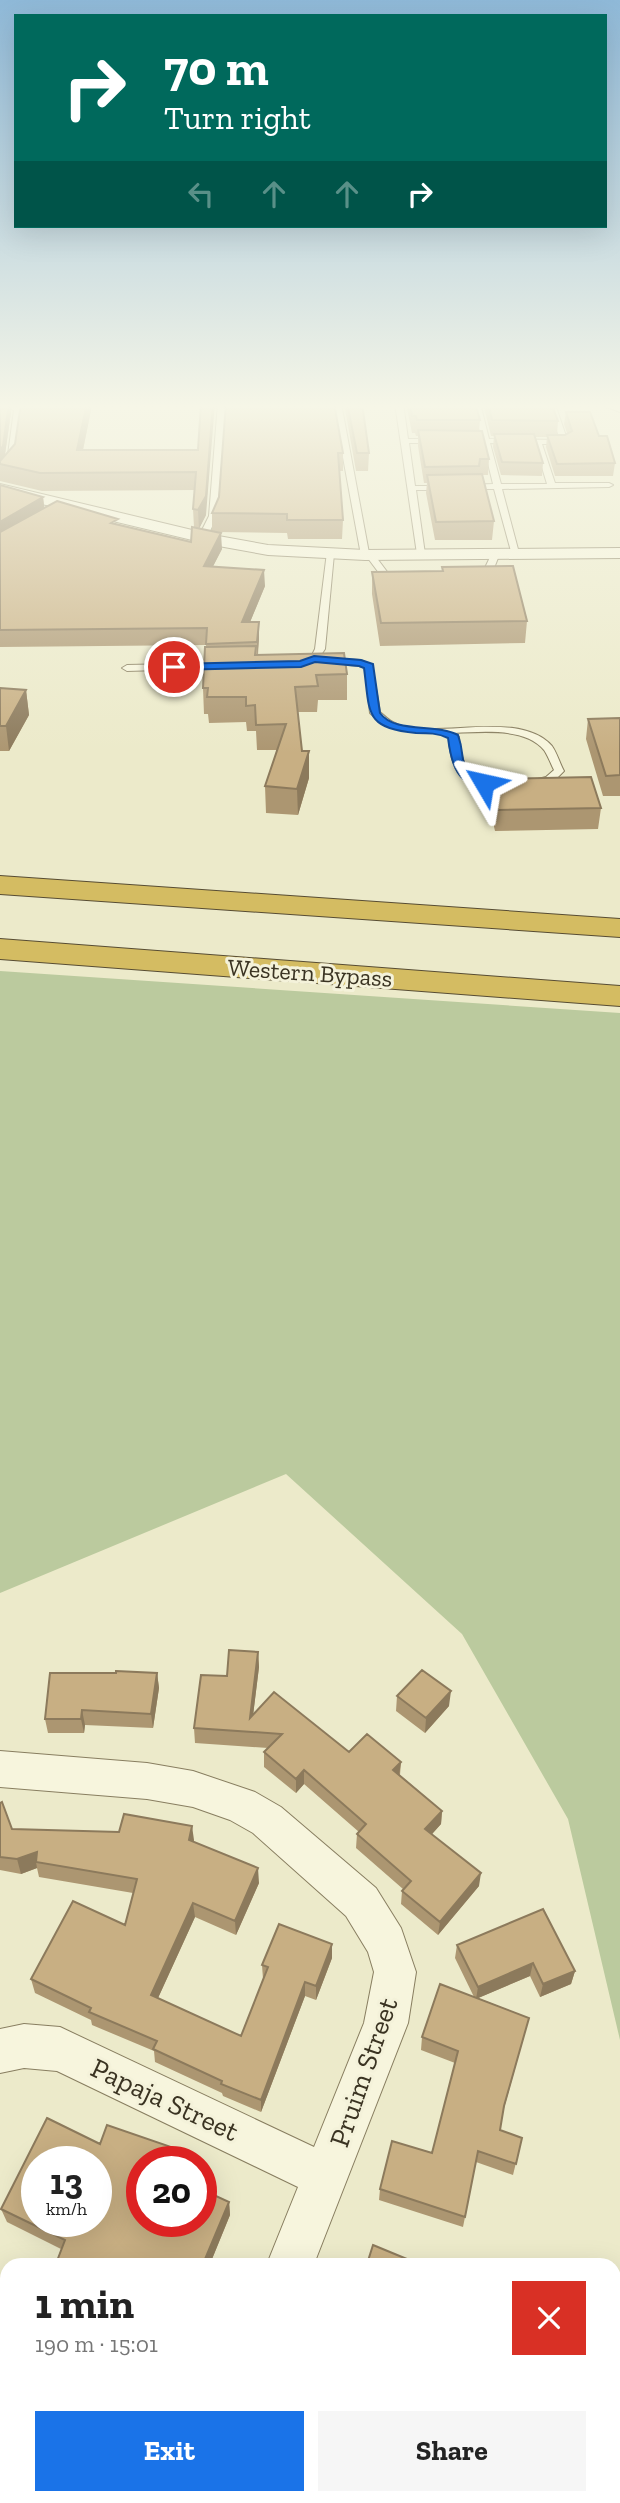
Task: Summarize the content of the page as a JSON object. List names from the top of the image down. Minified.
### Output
{"streets":{"highway":["Western Bypass"],"street":["Pruim Street","Papaja Street"]},"crossings":[["Pruim Street","Papaja Street"]],"page":{"turn":["70 m","Turn right"],"speed":"13 km/h","limit":"20","heading":["1 min","190 m · 15:01"],"buttons":["Exit","Share"]}}
